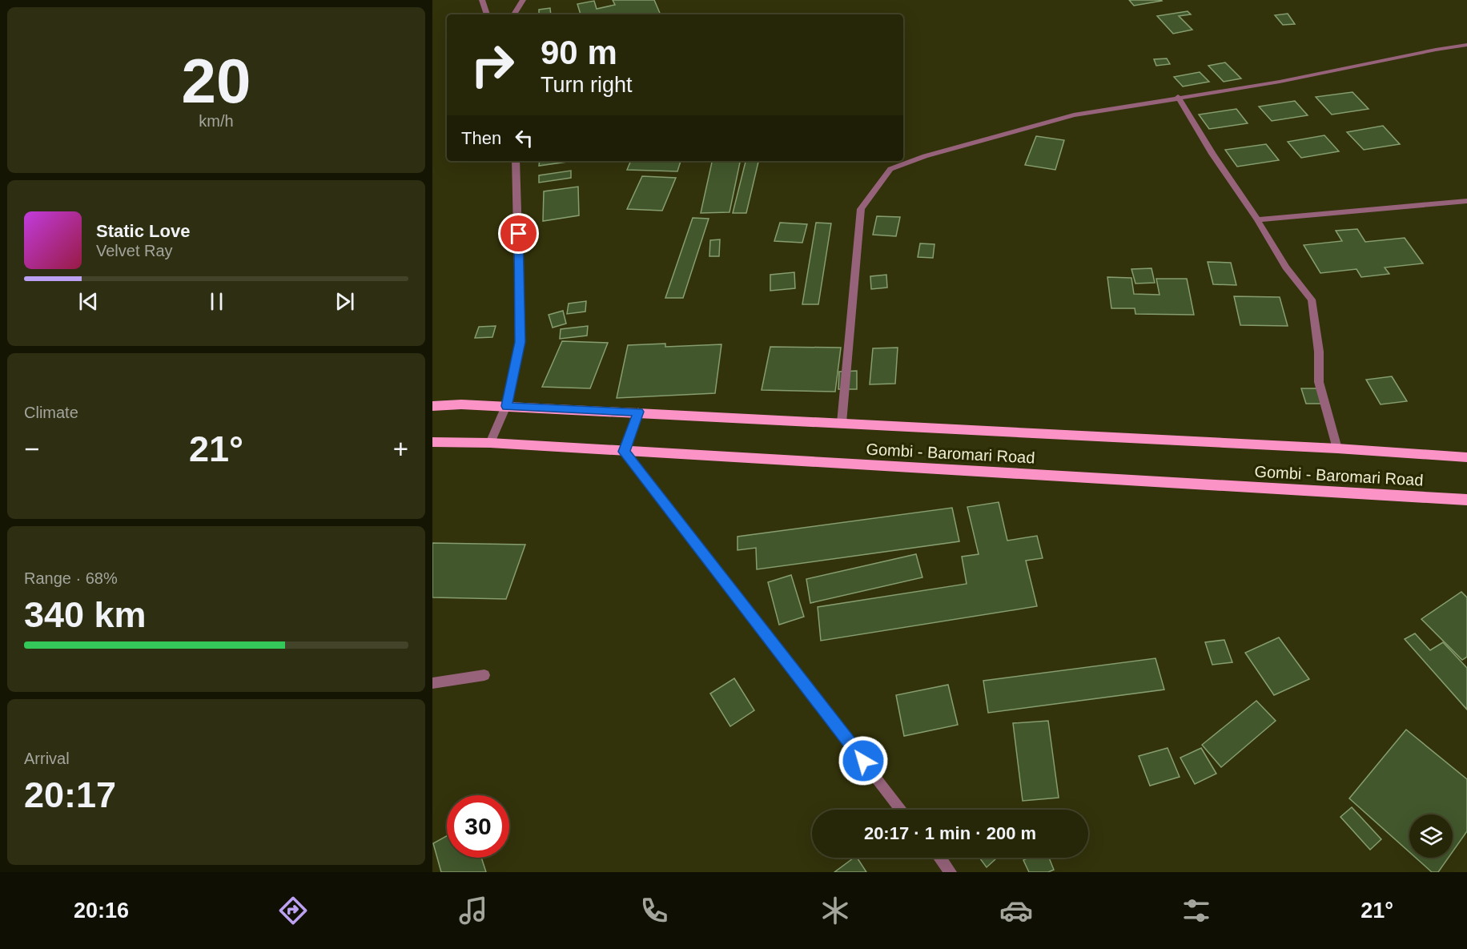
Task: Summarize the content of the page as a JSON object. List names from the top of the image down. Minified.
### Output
{"streets":{"main road":["Gombi - Baromari Road"]},"page":{"tile":[["20","km/h"],"Climate",["Range · 68%","340 km"],["Arrival","20:17"]],"turn":["90 m","Turn right"],"then":"Then","song":["Static Love","Velvet Ray"],"heat":["−","21°","+"],"limit":"30","trip":"20:17 · 1 min · 200 m","tabs":["20:16","21°"]}}
